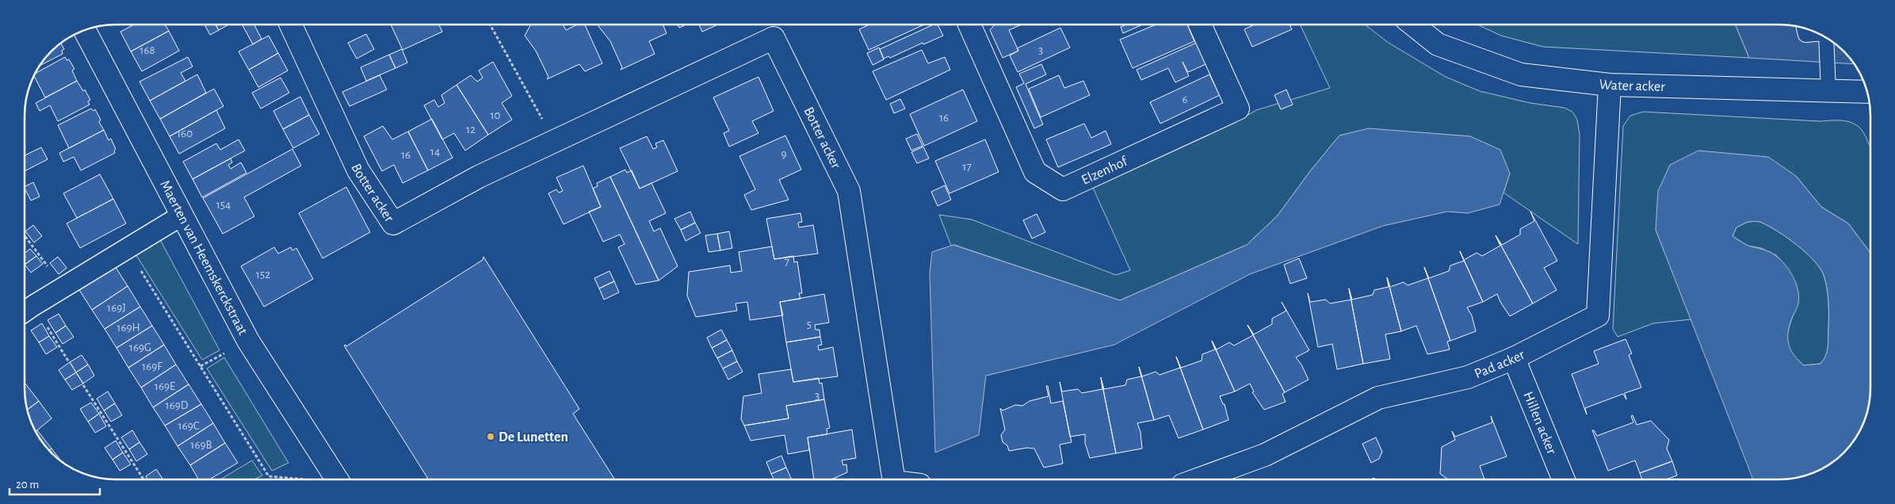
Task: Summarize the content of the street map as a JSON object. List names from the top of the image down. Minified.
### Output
{"streets":{"street":["Water acker","Botter acker","Elzenhof","Maerten van Heemskerckstraat","Pad acker","Hillen acker"]},"crossings":[["Water acker","Pad acker"],["Pad acker","Hillen acker"]],"places":["De Lunetten"],"house_numbers":["168","3","6","10","16","12","160","14","9","16","17","154","7","152","169J","5","169H","169G","169F","169E","3","169D","169C","169B"],"scale_bar":"20 m"}
